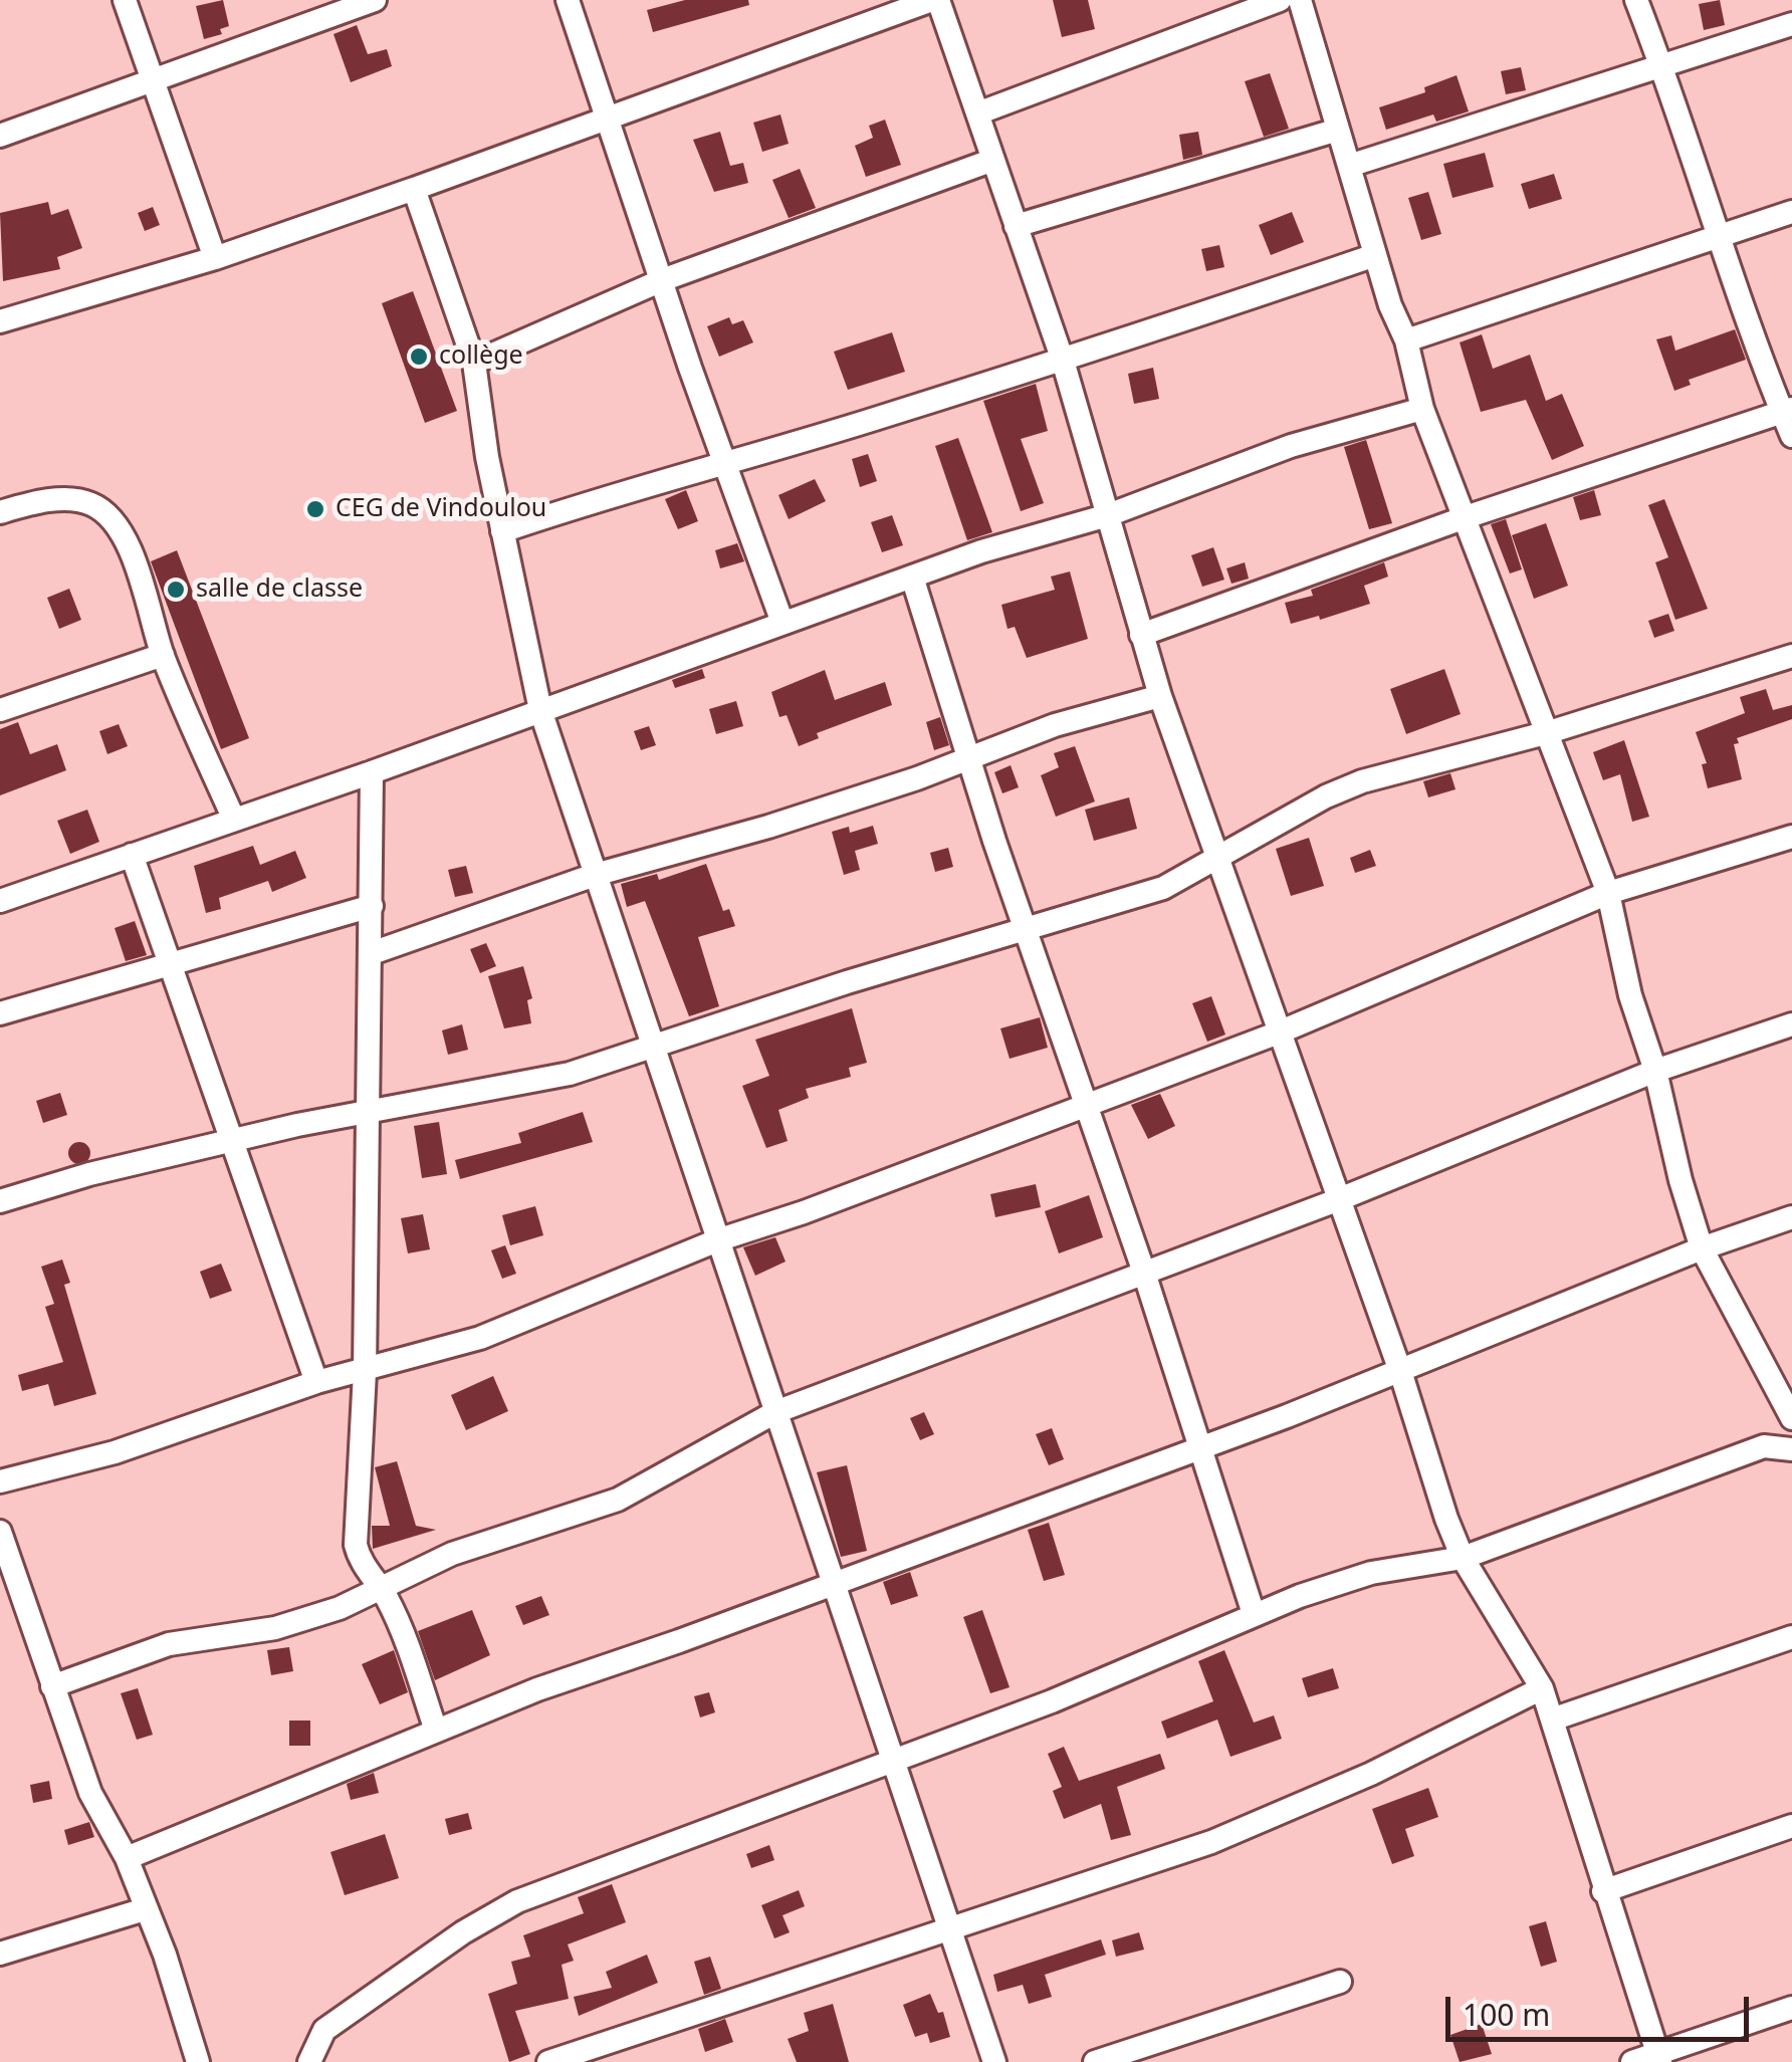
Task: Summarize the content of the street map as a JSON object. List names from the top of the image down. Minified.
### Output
{"places":["collège","CEG de Vindoulou","salle de classe"],"scale_bar":"100 m"}
